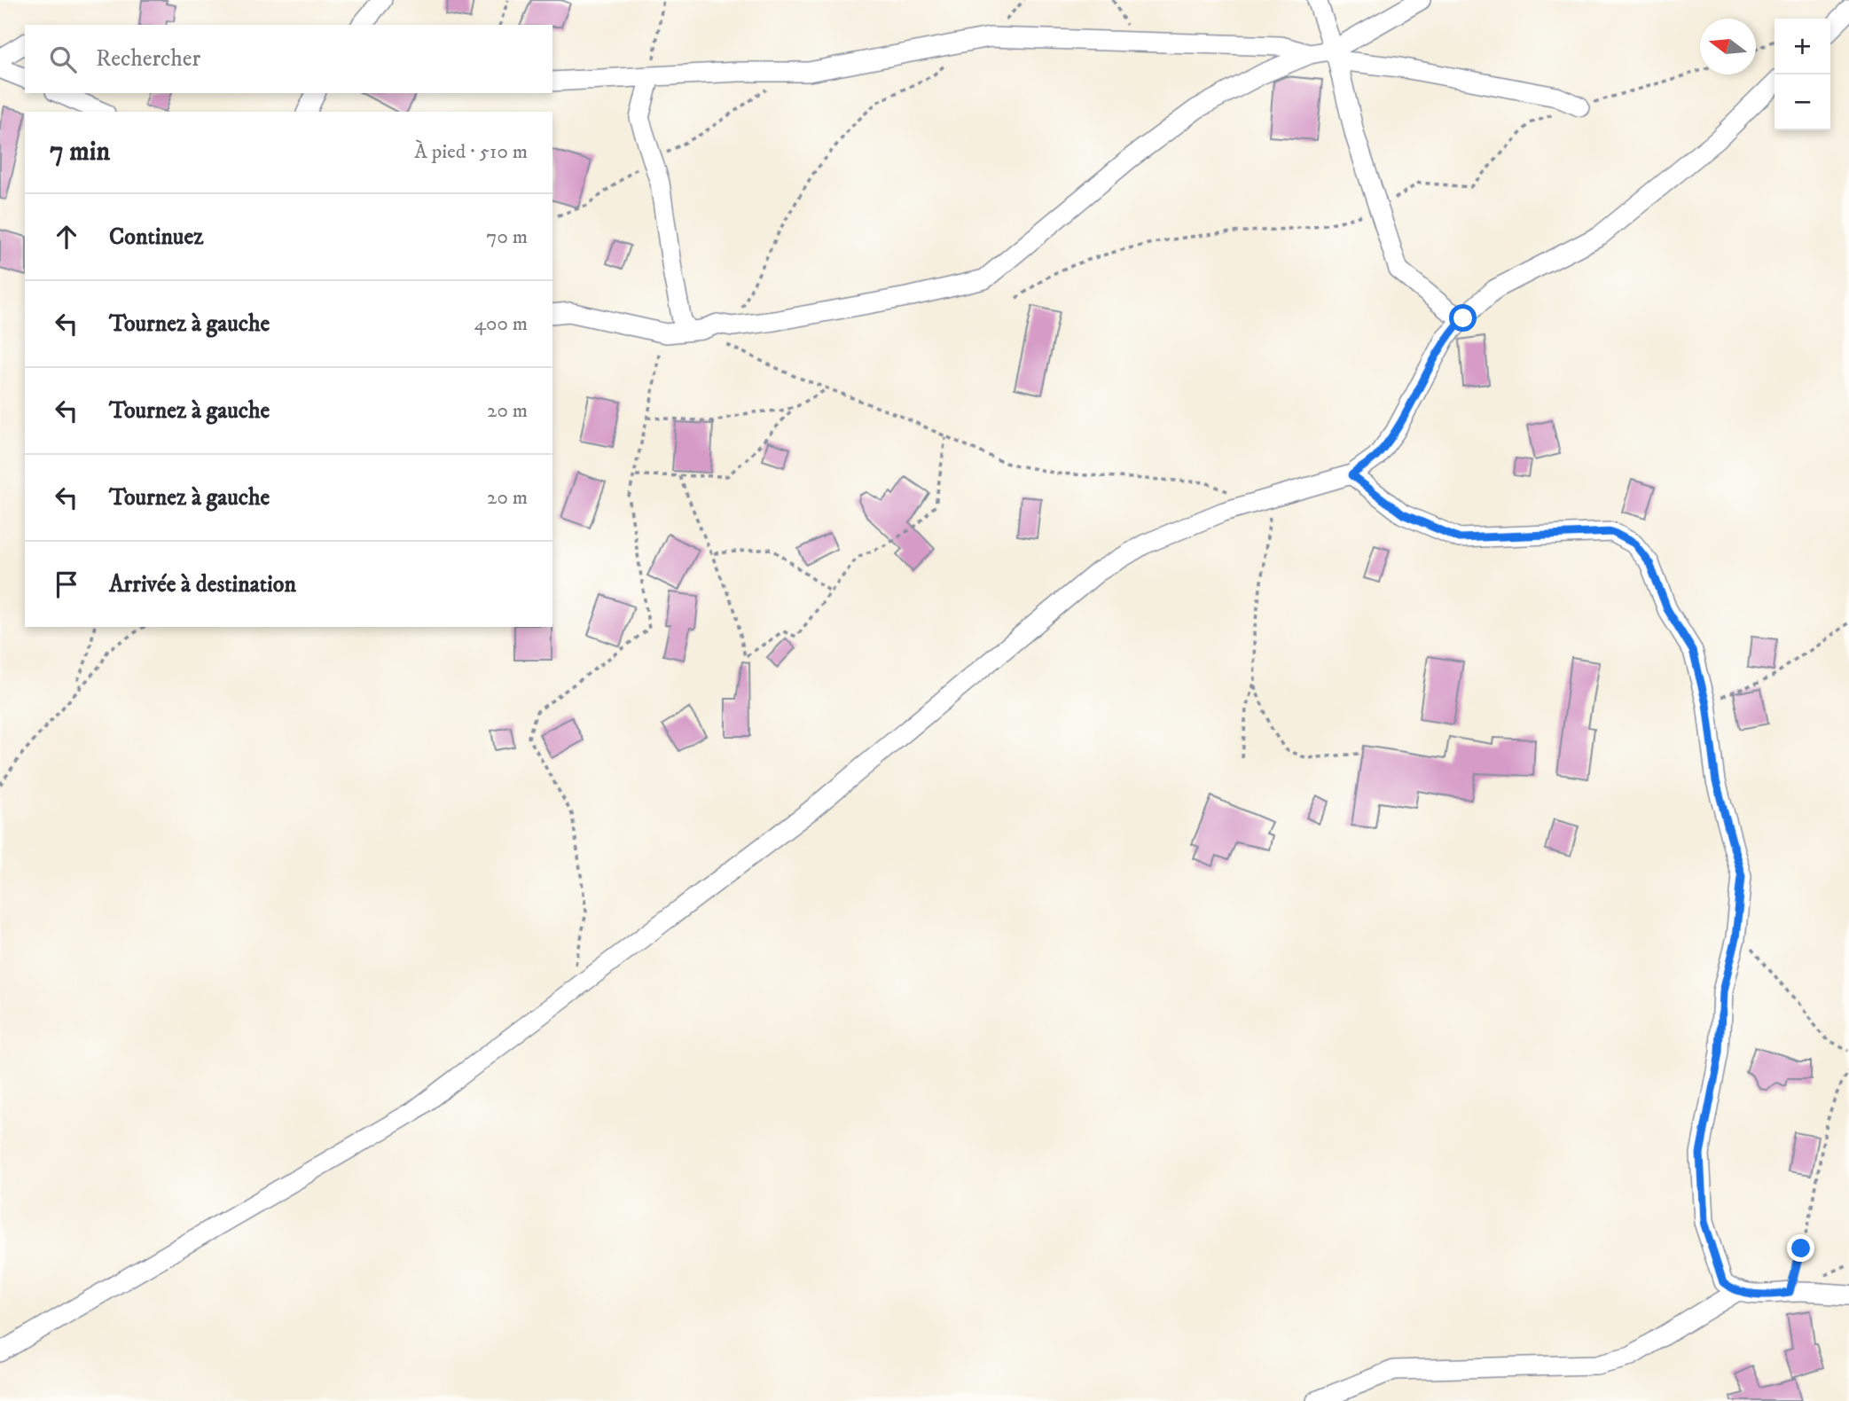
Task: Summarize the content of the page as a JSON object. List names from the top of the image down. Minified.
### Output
{"north":"left","page":{"map_buttons":["+","−"],"search":"Rechercher","heading":["7 min","À pied · 510 m"],"list":[["Continuez","70 m"],["Tournez à gauche","400 m"],["Tournez à gauche","20 m"],["Tournez à gauche","20 m"],"Arrivée à destination"]}}
